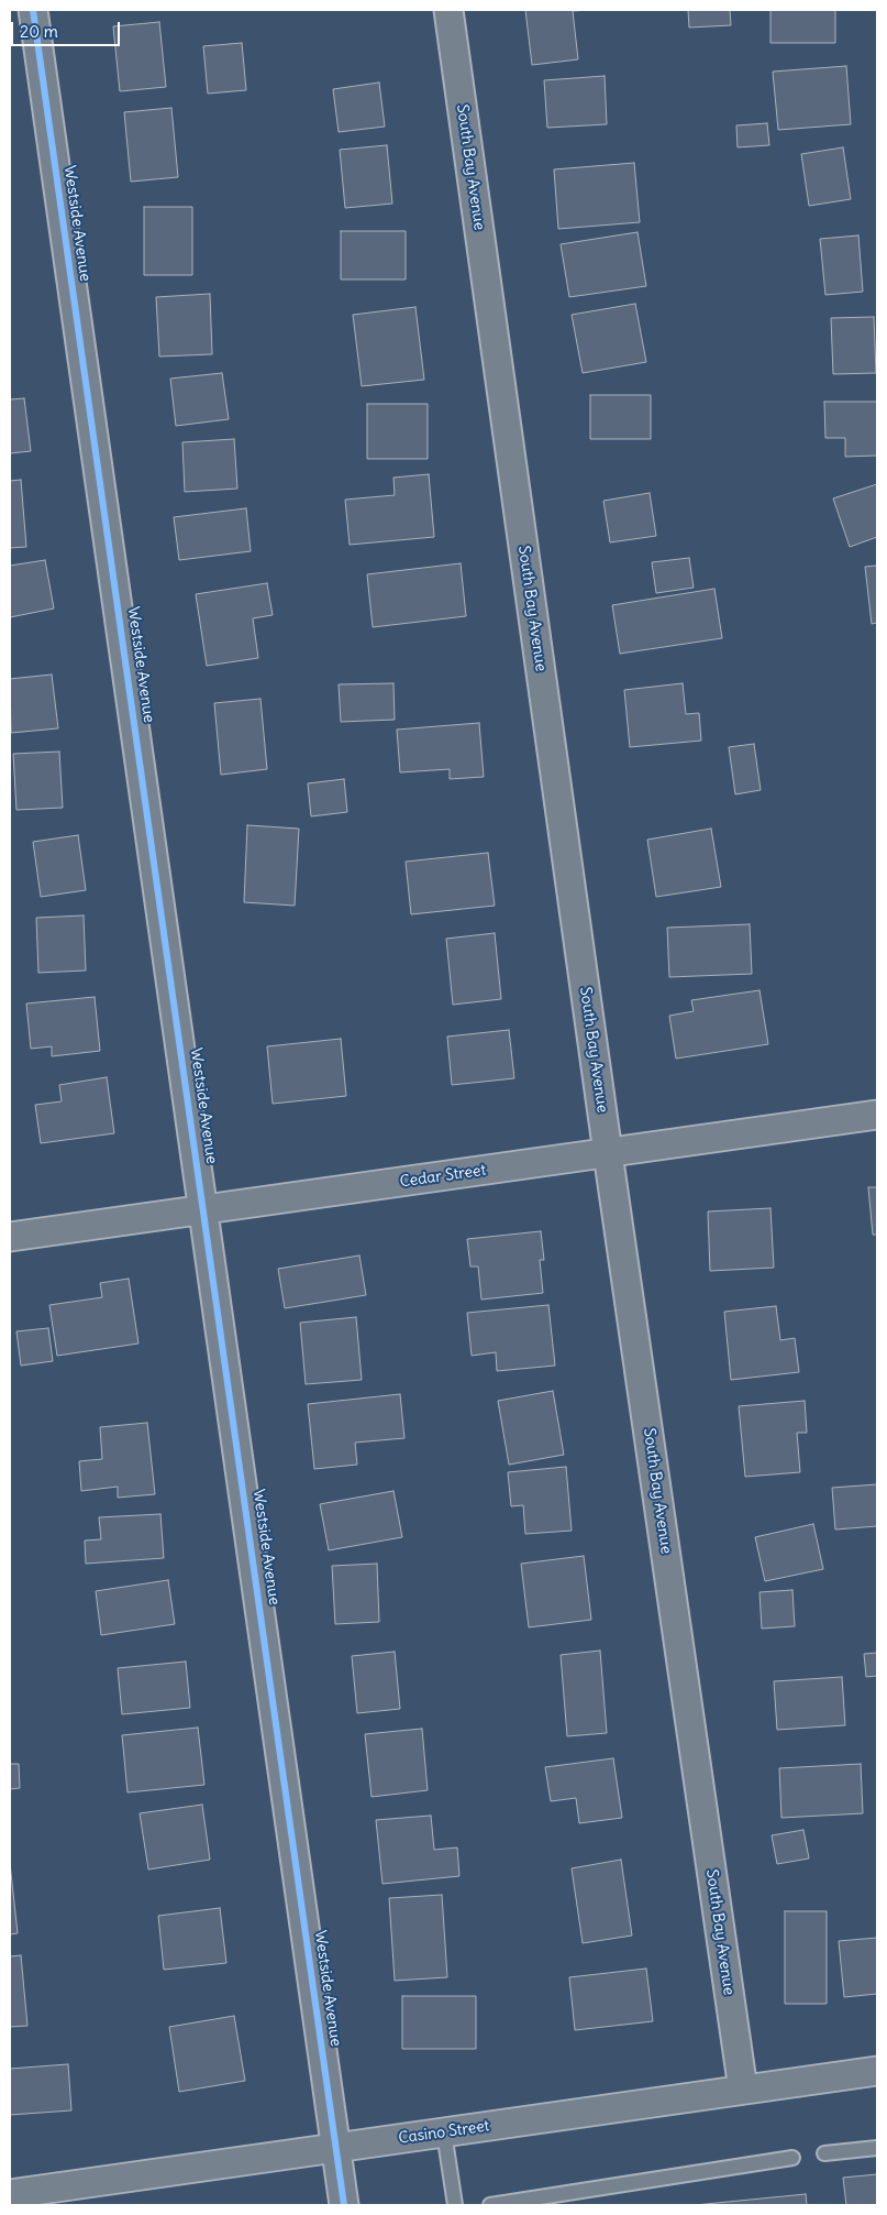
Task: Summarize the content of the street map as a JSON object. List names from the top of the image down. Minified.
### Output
{"streets":{"street":["South Bay Avenue","Westside Avenue","Cedar Street","Casino Street"]},"crossings":[["South Bay Avenue","Cedar Street"],["South Bay Avenue","Casino Street"],["Westside Avenue","Cedar Street"],["Westside Avenue","Casino Street"]],"scale_bar":"20 m"}
